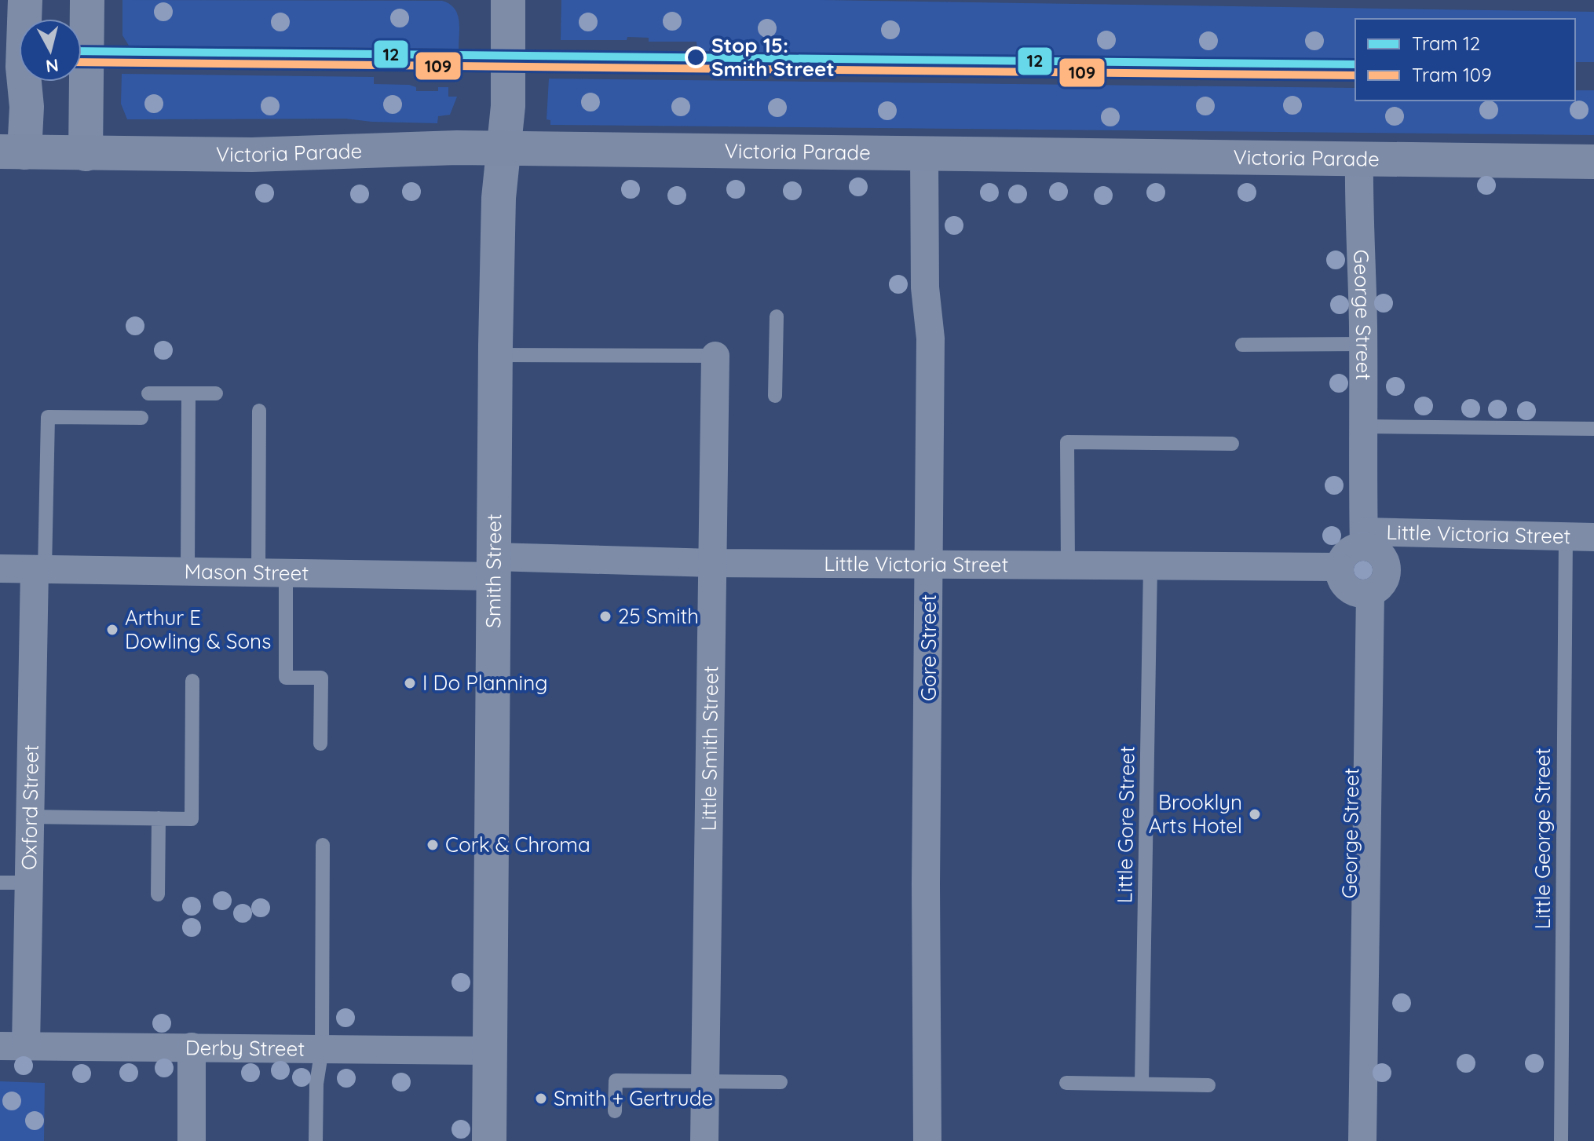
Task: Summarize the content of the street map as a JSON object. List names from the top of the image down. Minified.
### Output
{"streets":{"main road":["Victoria Parade"],"street":["George Street","Little Victoria Street","Smith Street","Mason Street","Gore Street","Little Smith Street","Oxford Street","Derby Street"],"lane":["Little Gore Street","Little George Street"]},"crossings":[["Victoria Parade","George Street"],["Victoria Parade","Smith Street"],["Victoria Parade","Gore Street"],["George Street","Little Victoria Street"],["Little Victoria Street","Smith Street"],["Little Victoria Street","Mason Street"],["Little Victoria Street","Gore Street"],["Little Victoria Street","Little Smith Street"],["Little Victoria Street","Little Gore Street"],["Little Victoria Street","Little George Street"],["Smith Street","Mason Street"],["Smith Street","Derby Street"],["Mason Street","Oxford Street"],["Oxford Street","Derby Street"]],"places":["Stop 15: Smith Street","25 Smith","Arthur E Dowling & Sons","I Do Planning","Brooklyn Arts Hotel","Cork & Chroma","Smith + Gertrude"],"lines":["tram line 12","tram line 109"],"legend":["Tram 12","Tram 109"],"north":"bottom"}
